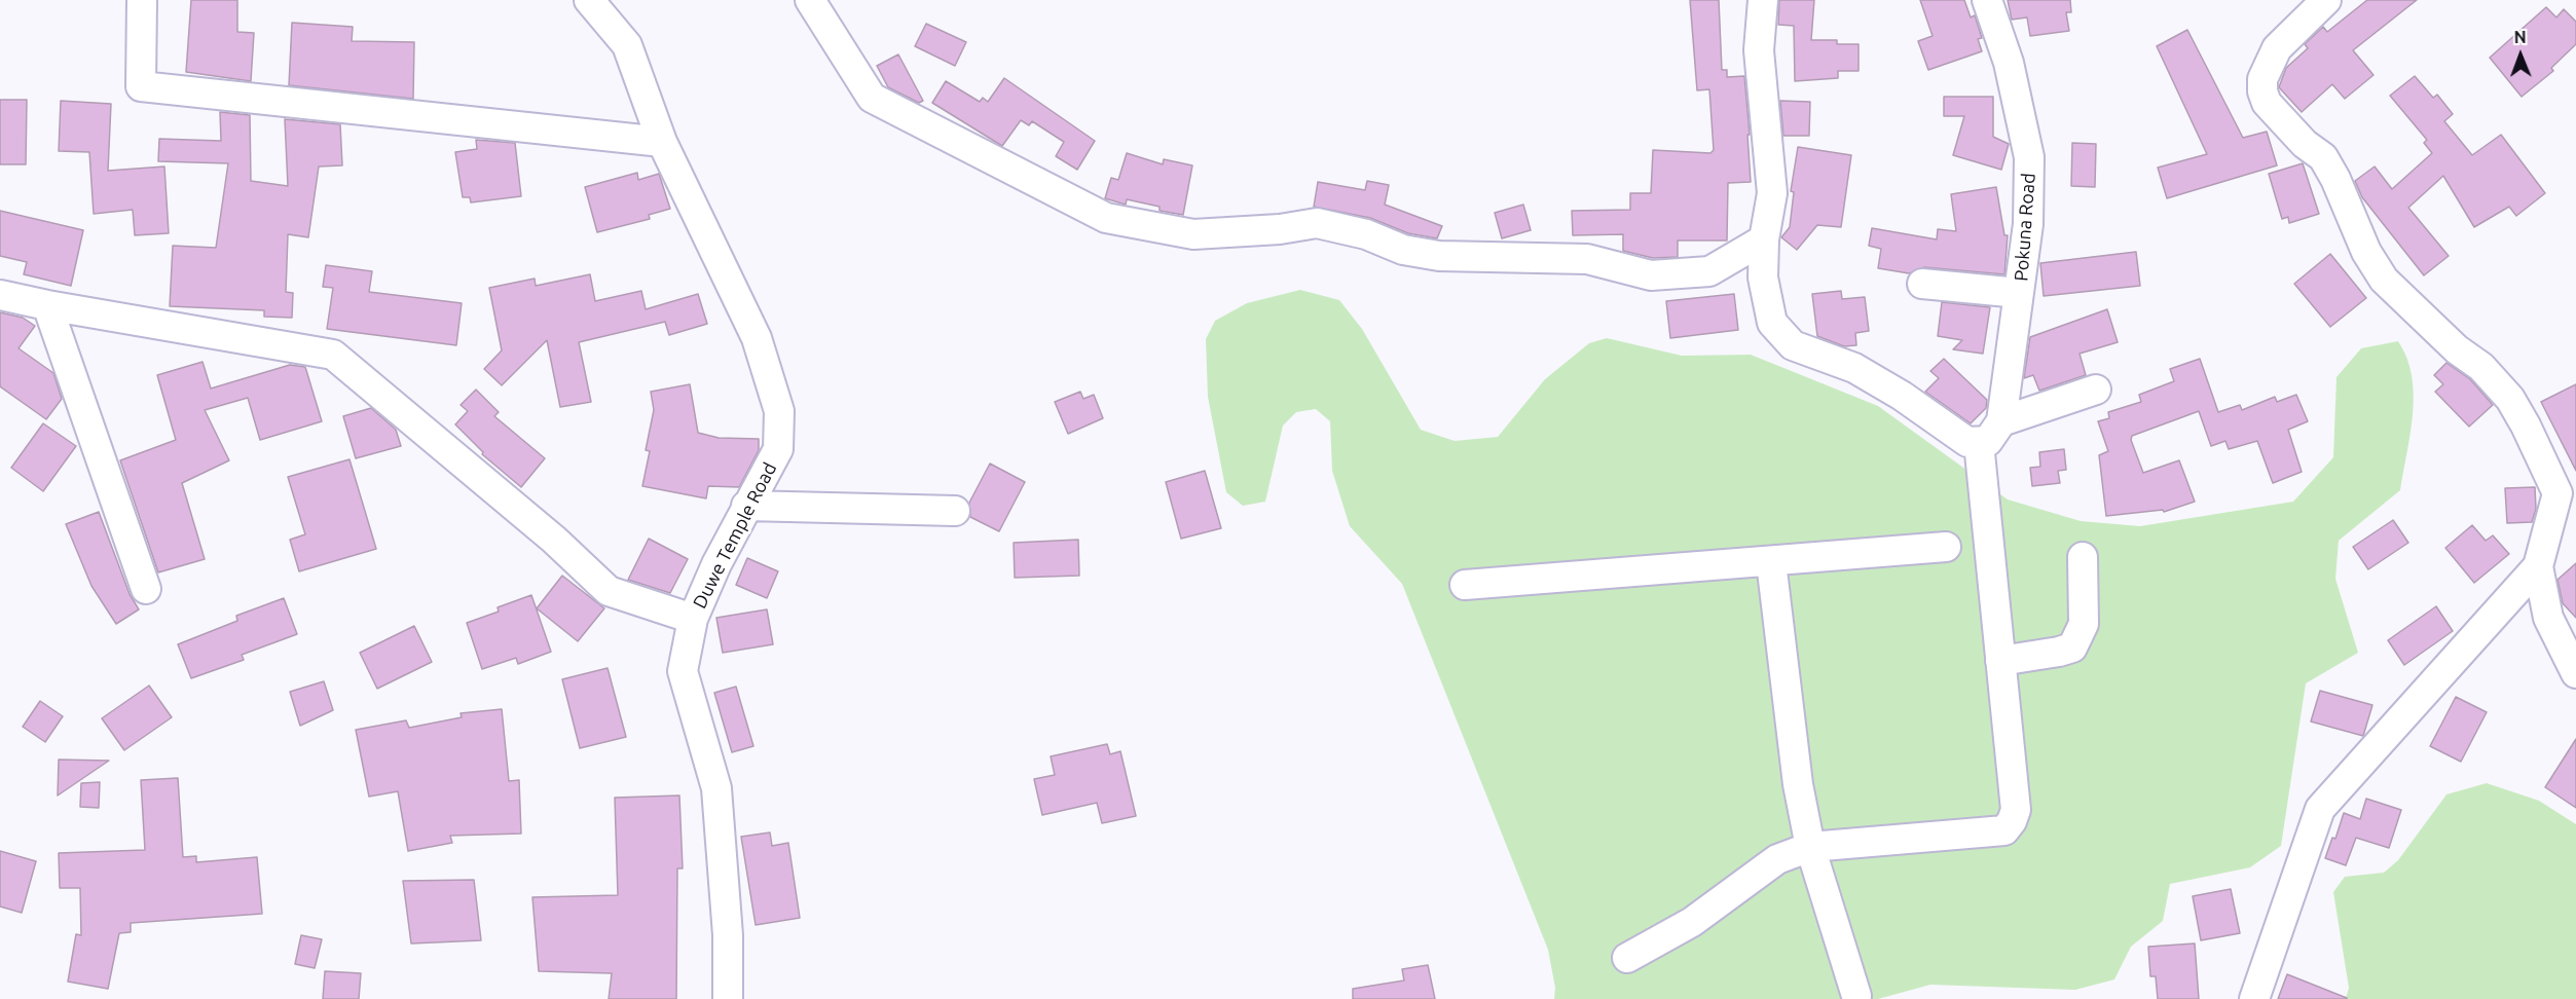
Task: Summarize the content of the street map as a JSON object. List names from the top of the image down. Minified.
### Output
{"streets":{"street":["Pokuna Road","Duwe Temple Road"]},"north":"top"}
